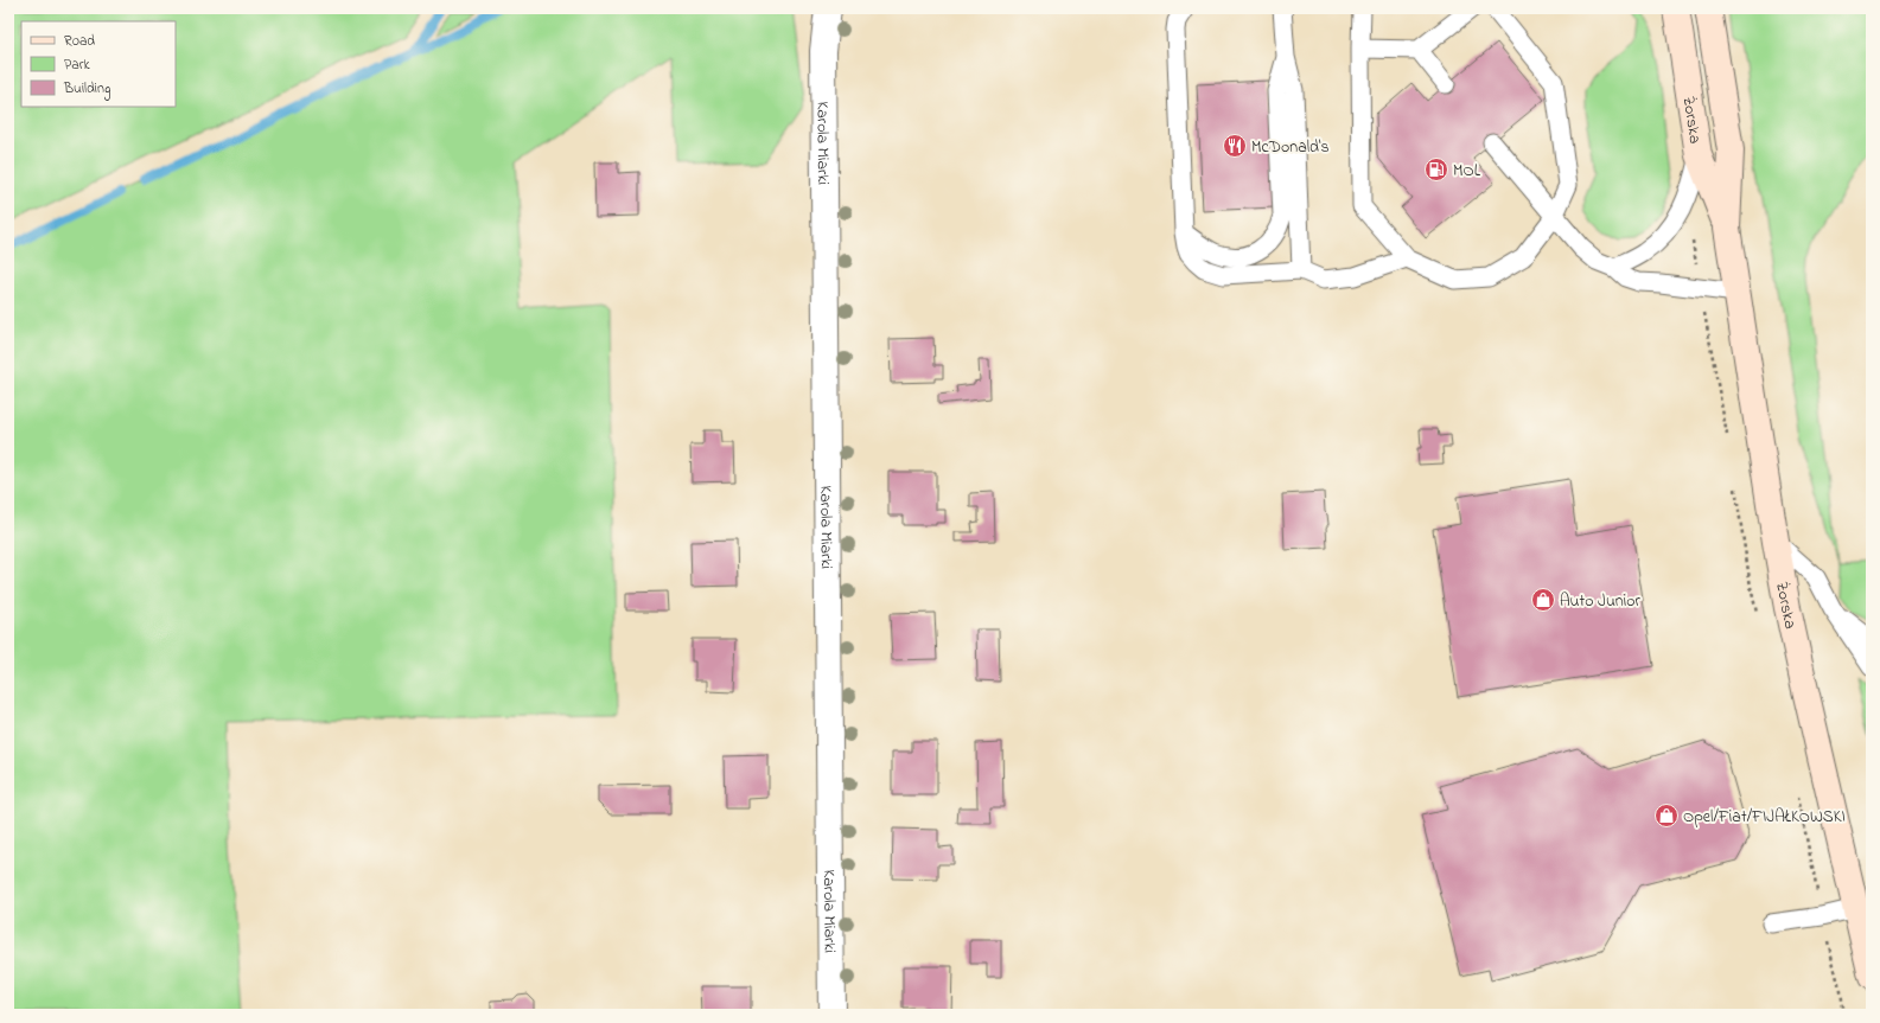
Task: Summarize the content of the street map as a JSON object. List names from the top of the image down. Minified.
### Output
{"streets":{"main road":["Żorska"],"street":["Karola Miarki"]},"places":{"restaurant":["McDonald's"],"fuel station":["MOL"],"shop":["Auto Junior","Opel/Fiat/FIJAŁKOWSKI"]},"legend":["Road","Park","Building"]}
